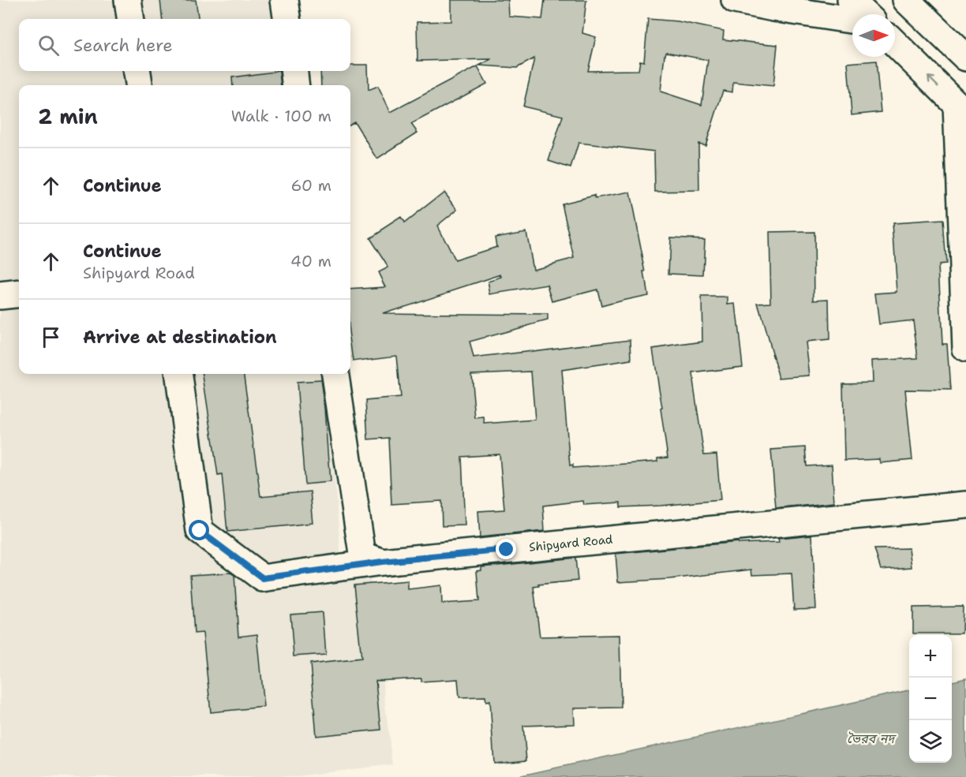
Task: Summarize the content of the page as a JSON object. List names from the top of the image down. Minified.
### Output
{"streets":{"street":["Shipyard Road"]},"water":["ভৈরব নদ"],"north":"right","page":{"search":"Search here","heading":["2 min","Walk · 100 m"],"list":[["Continue","60 m"],["Continue","Shipyard Road","40 m"],"Arrive at destination"],"map_buttons":["+","−"]}}
